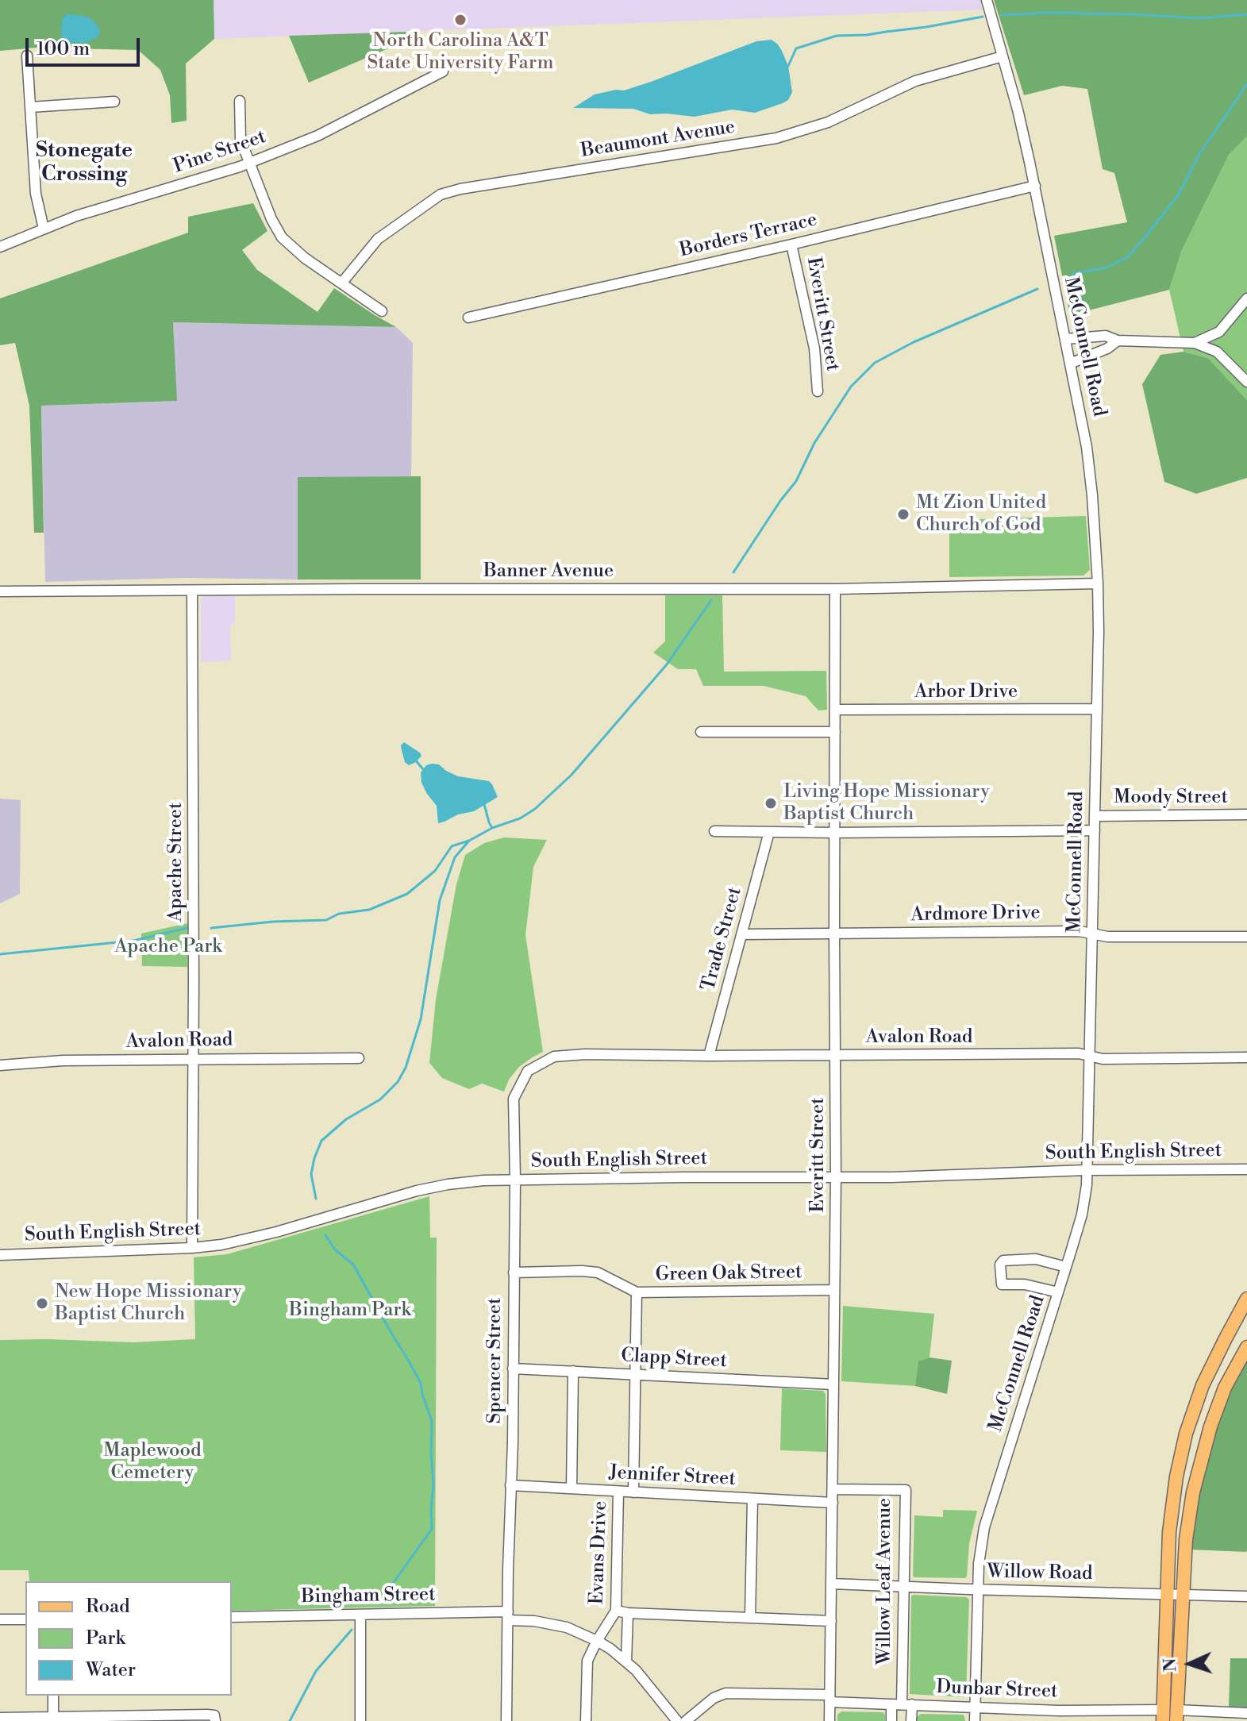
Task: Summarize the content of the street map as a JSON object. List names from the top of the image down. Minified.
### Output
{"streets":{"street":["Beaumont Avenue","Pine Street","Borders Terrace","Everitt Street","McConnell Road","Banner Avenue","Arbor Drive","Moody Street","Apache Street","Ardmore Drive","Trade Street","Avalon Road","South English Street","Green Oak Street","Clapp Street","Spencer Street","Jennifer Street","Evans Drive","Willow Road","Willow Leaf Avenue","Bingham Street","Dunbar Street"]},"crossings":[["Beaumont Avenue","McConnell Road"],["Borders Terrace","Everitt Street"],["Borders Terrace","McConnell Road"],["Everitt Street","Banner Avenue"],["Everitt Street","Arbor Drive"],["Everitt Street","Ardmore Drive"],["Everitt Street","Avalon Road"],["Everitt Street","South English Street"],["Everitt Street","Green Oak Street"],["Everitt Street","Clapp Street"],["Everitt Street","Jennifer Street"],["Everitt Street","Willow Road"],["Everitt Street","Willow Leaf Avenue"],["Everitt Street","Dunbar Street"],["McConnell Road","Banner Avenue"],["McConnell Road","Arbor Drive"],["McConnell Road","Moody Street"],["McConnell Road","Ardmore Drive"],["McConnell Road","Avalon Road"],["McConnell Road","South English Street"],["McConnell Road","Willow Road"],["McConnell Road","Dunbar Street"],["Banner Avenue","Apache Street"],["Apache Street","Avalon Road"],["Apache Street","South English Street"],["Ardmore Drive","Trade Street"],["Trade Street","Avalon Road"],["Avalon Road","Spencer Street"],["South English Street","Spencer Street"],["Green Oak Street","Spencer Street"],["Clapp Street","Spencer Street"],["Spencer Street","Jennifer Street"],["Spencer Street","Bingham Street"],["Jennifer Street","Evans Drive"],["Evans Drive","Bingham Street"],["Willow Road","Willow Leaf Avenue"],["Willow Leaf Avenue","Dunbar Street"]],"districts":["Stonegate Crossing"],"parks":["Apache Park","Bingham Park","Maplewood Cemetery"],"places":["North Carolina A&T State University Farm","Mt Zion United Church of God","Living Hope Missionary Baptist Church","New Hope Missionary Baptist Church"],"legend":["Road","Park","Water"],"scale_bar":"100 m","north":"left"}
